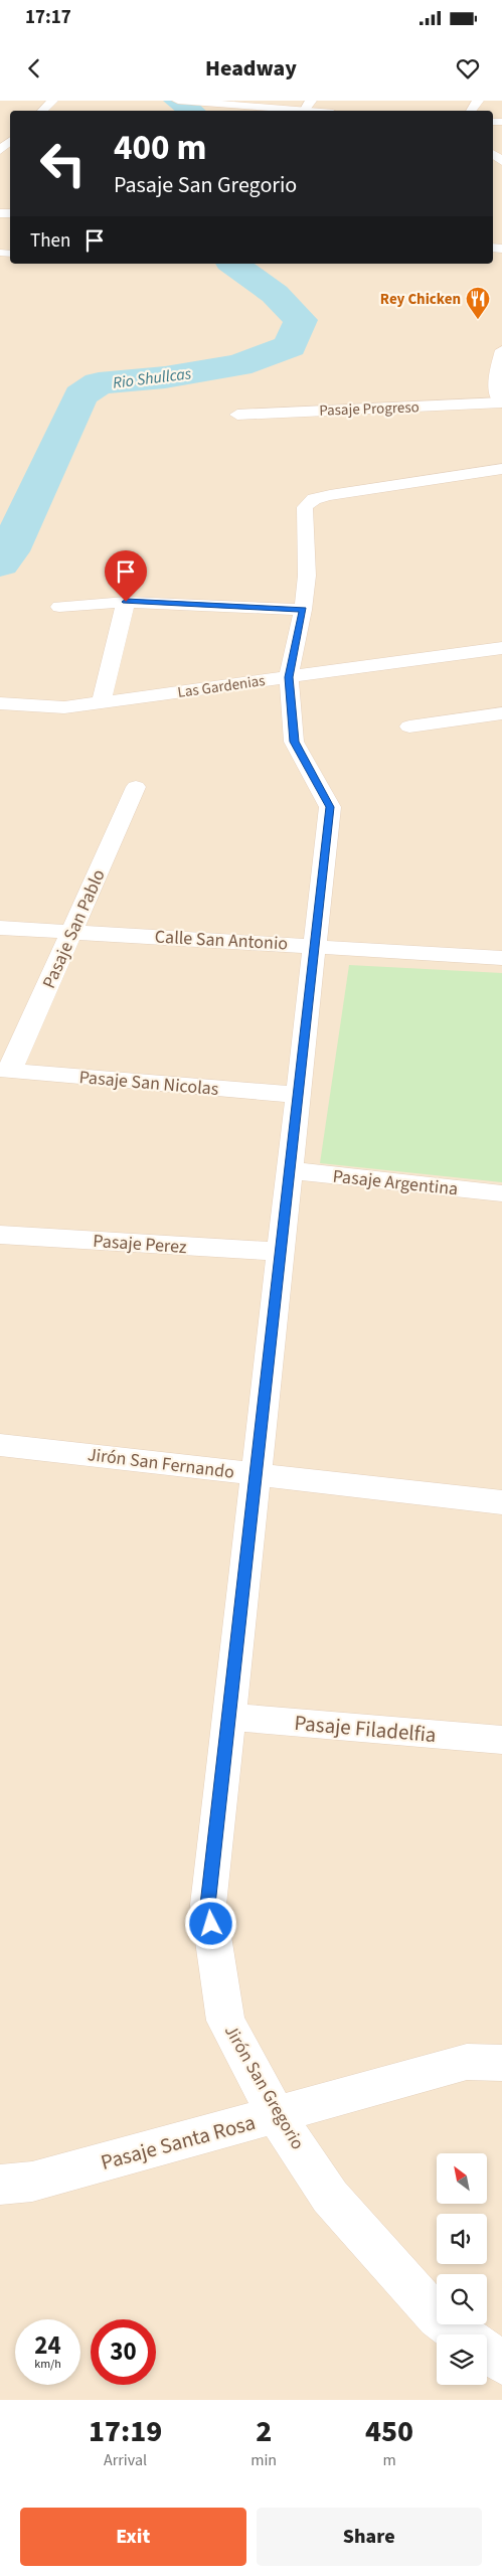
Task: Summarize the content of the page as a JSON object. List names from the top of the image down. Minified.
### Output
{"streets":{"street":["Pasaje Progreso","Las Gardenias","Pasaje San Pablo","Calle San Antonio","Pasaje San Nicolas","Pasaje Argentina","Pasaje Perez","Jirón San Fernando","Pasaje Filadelfia","Jirón San Gregorio","Pasaje Santa Rosa"]},"crossings":[["Las Gardenias","Jirón San Gregorio"],["Pasaje San Pablo","Calle San Antonio"],["Pasaje San Pablo","Pasaje San Nicolas"],["Calle San Antonio","Jirón San Gregorio"],["Pasaje San Nicolas","Jirón San Gregorio"],["Pasaje Argentina","Jirón San Gregorio"],["Pasaje Perez","Jirón San Gregorio"],["Jirón San Fernando","Jirón San Gregorio"],["Pasaje Filadelfia","Jirón San Gregorio"],["Jirón San Gregorio","Pasaje Santa Rosa"]],"water":["Rio Shullcas"],"places":{"restaurant":["Rey Chicken"]},"north":"top left","page":{"status":"17:17","header":"Headway","turn":["400 m","Pasaje San Gregorio"],"then":"Then","speed":"24 km/h","limit":"30","eta":["17:19","Arrival","2","min","450","m"],"buttons":["Exit","Share"]}}
